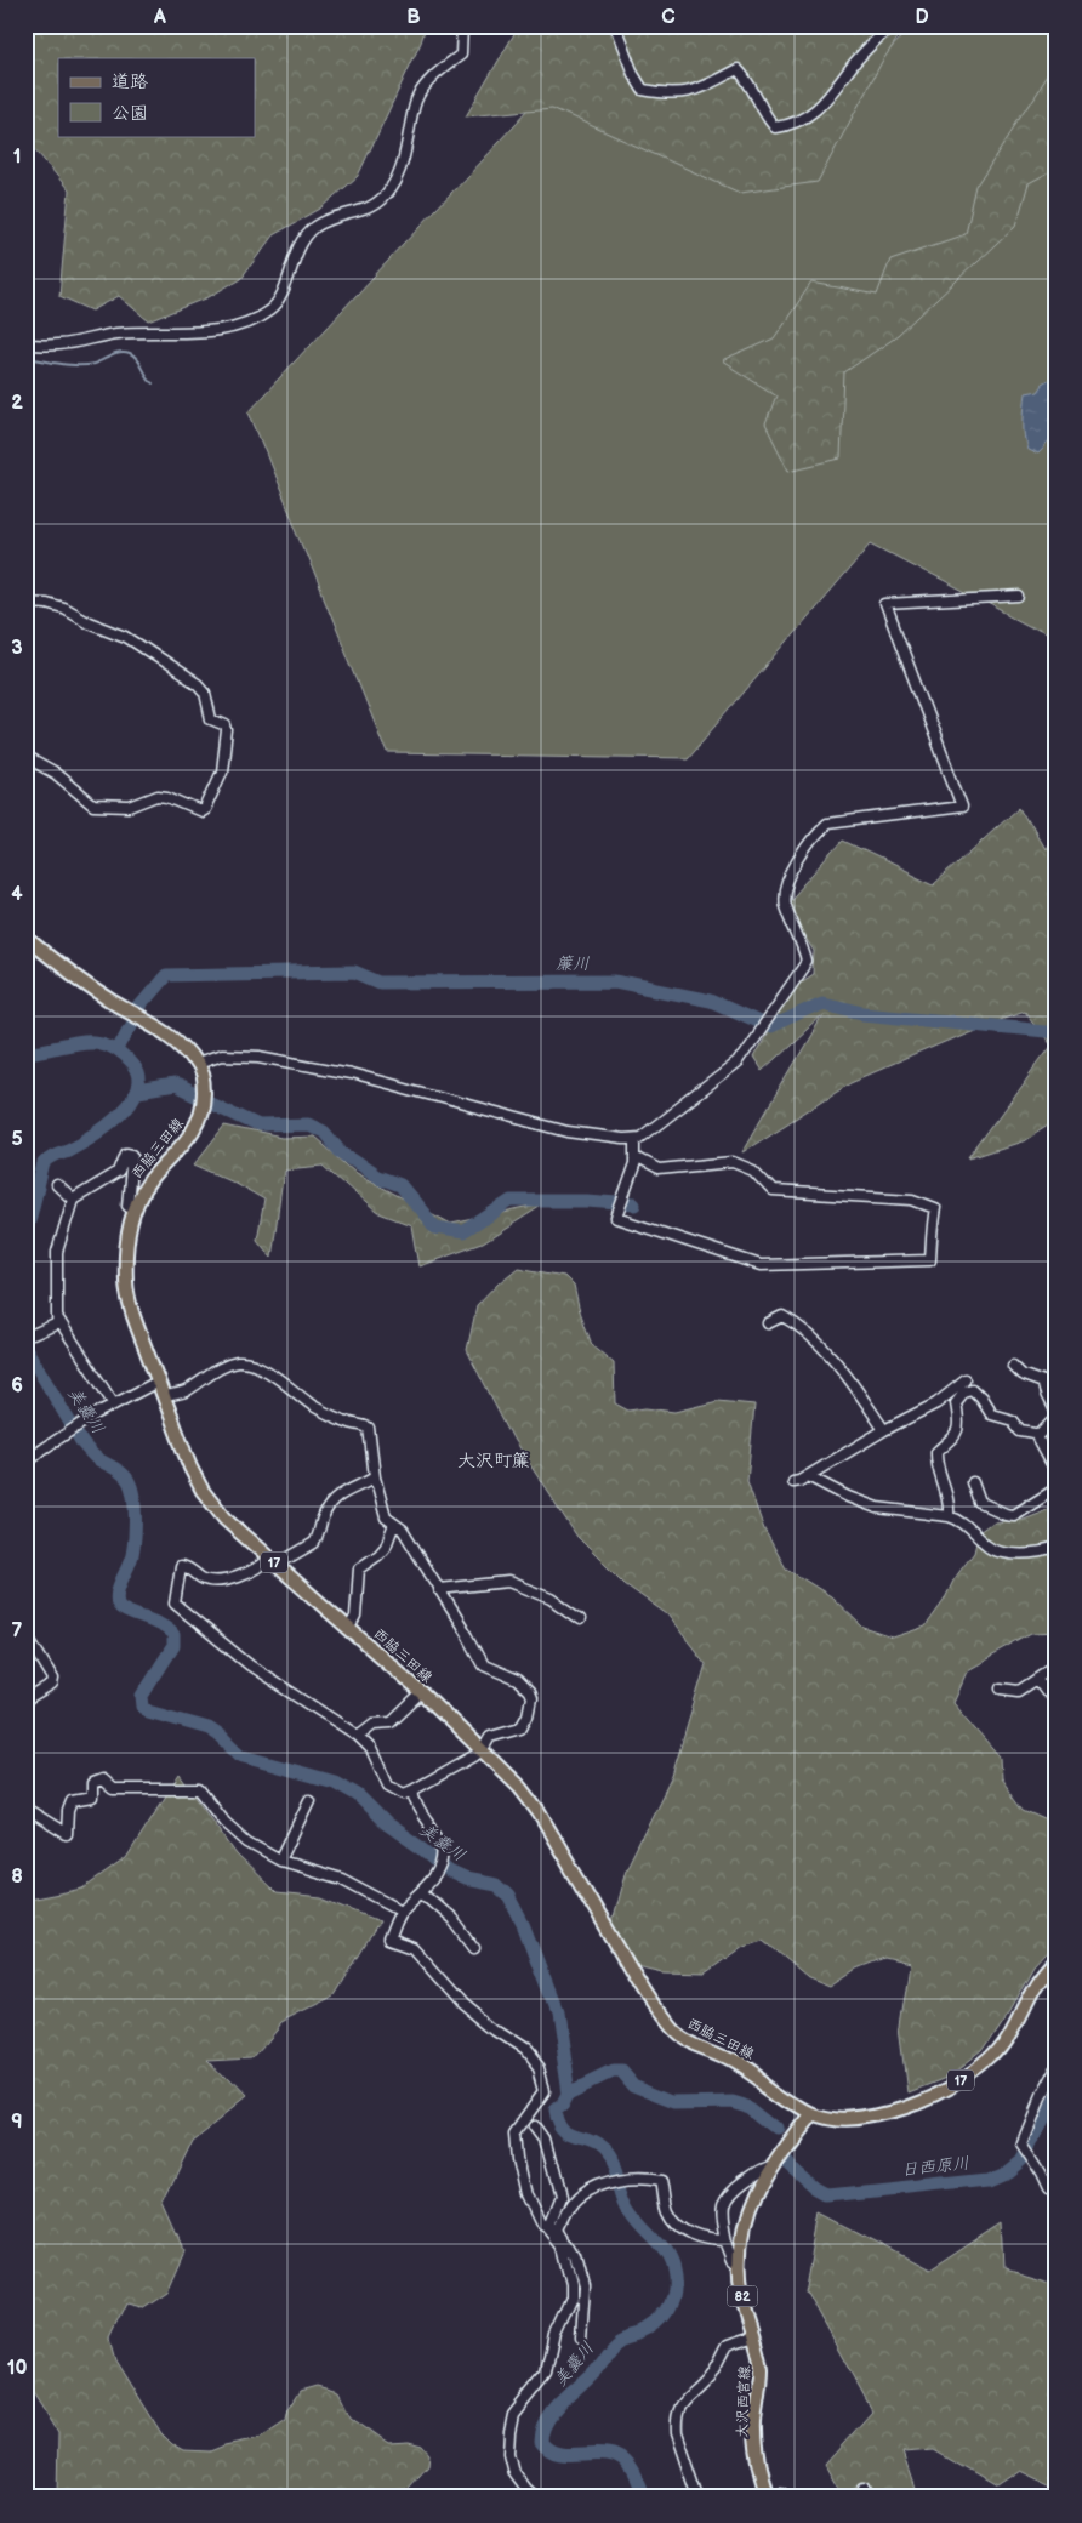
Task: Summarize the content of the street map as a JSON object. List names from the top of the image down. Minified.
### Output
{"streets":{"main road":["西脇三田線","17","82","大沢西宮線"]},"crossings":[["西脇三田線","大沢西宮線"]],"districts":["大沢町簾"],"water":["簾川","美嚢川","日西原川"],"legend":["道路","公園"],"grid":{"columns":["A","B","C","D"],"rows":["1","2","3","4","5","6","7","8","9","10"]}}
